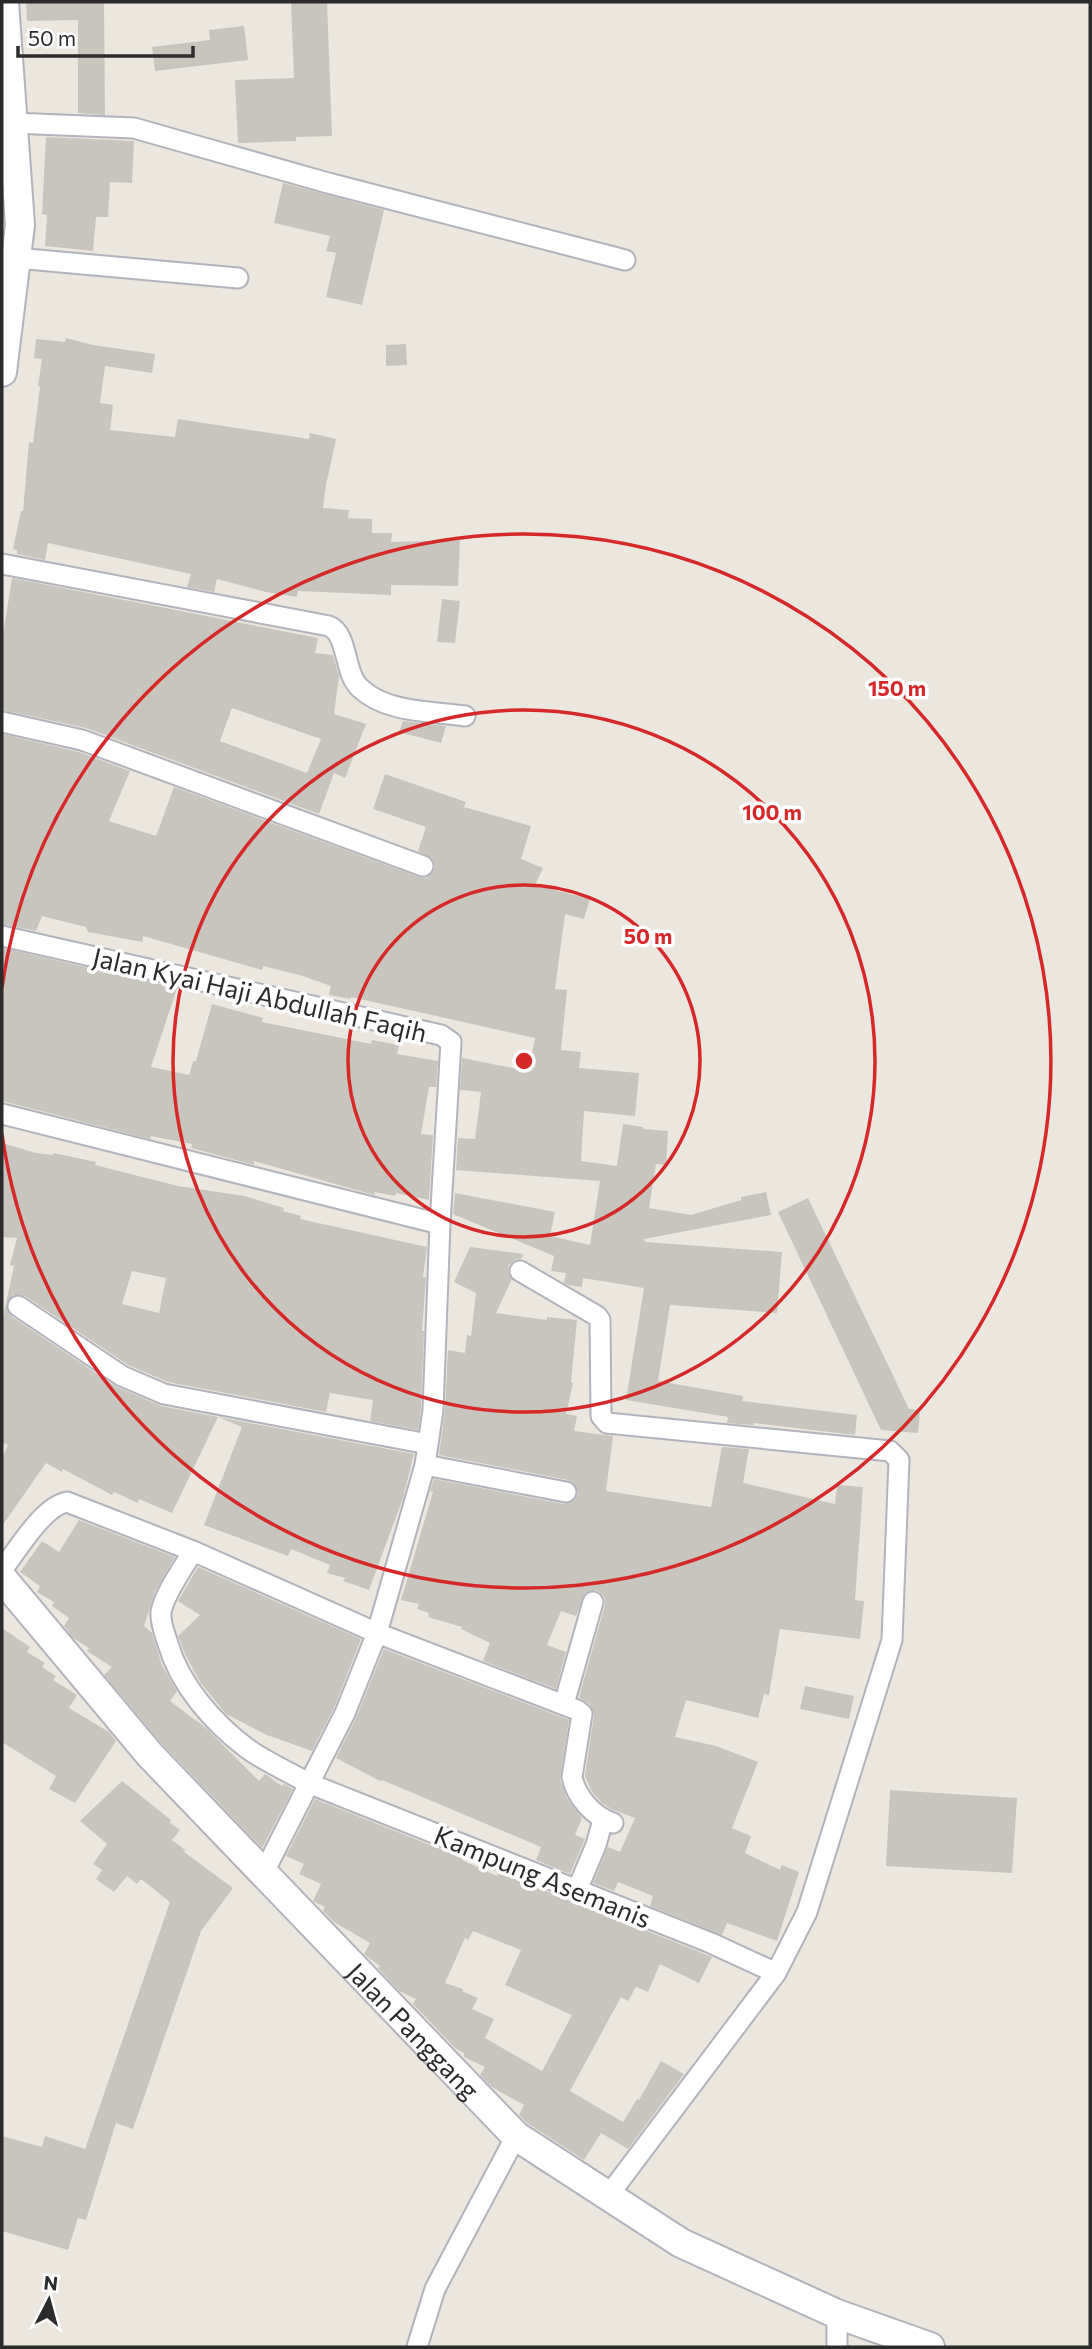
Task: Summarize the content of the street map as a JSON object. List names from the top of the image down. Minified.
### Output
{"streets":{"main road":["Jalan Panggang"],"street":["Jalan Kyai Haji Abdullah Faqih","Kampung Asemanis"]},"crossings":[["Jalan Kyai Haji Abdullah Faqih","Kampung Asemanis"],["Jalan Kyai Haji Abdullah Faqih","Jalan Panggang"]],"scale_bar":"50 m","north":"top","rings":["150 m","100 m","50 m"]}
